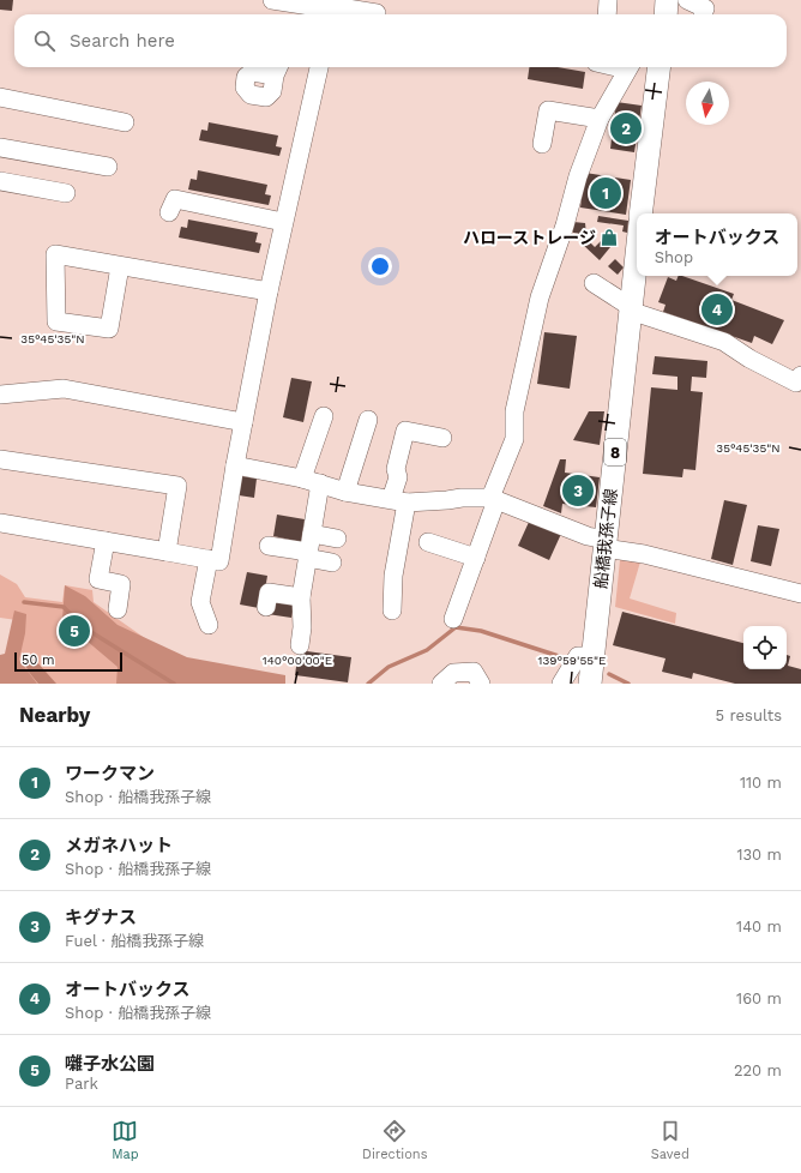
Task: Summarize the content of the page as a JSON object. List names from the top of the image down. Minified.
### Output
{"streets":{"main road":["8","船橋我孫子線"]},"places":{"shop":["ハローストレージ"]},"scale_bar":"50 m","north":"bottom","page":{"search":"Search here","pins":["2","1","4","3","5"],"popup":["オートバックス","Shop"],"scale":"50 m","heading":["Nearby","5 results"],"list":[{"mark":"1","name":"ワークマン","note":"Shop · 船橋我孫子線","value":"110 m"},{"mark":"2","name":"メガネハット","note":"Shop · 船橋我孫子線","value":"130 m"},{"mark":"3","name":"キグナス","note":"Fuel · 船橋我孫子線","value":"140 m"},{"mark":"4","name":"オートバックス","note":"Shop · 船橋我孫子線","value":"160 m"},{"mark":"5","name":"囃子水公園","note":"Park","value":"220 m"}],"nav":["Map","Directions","Saved"]},"coordinates":["35°45'35\"N","140°00'00\"E","139°59'55\"E"]}
